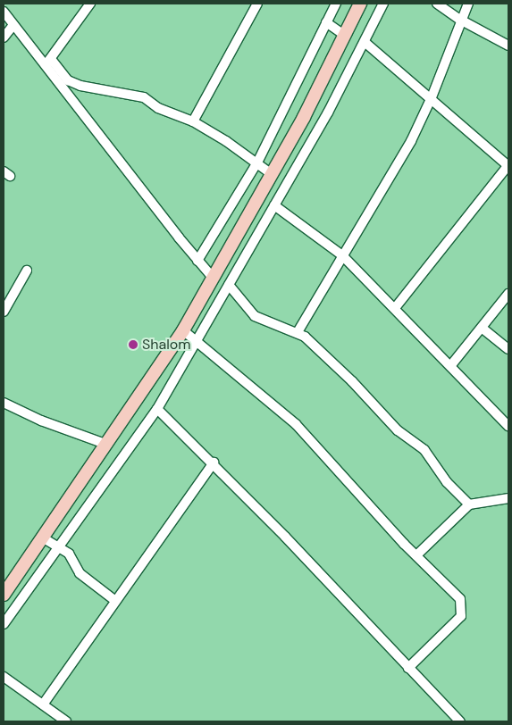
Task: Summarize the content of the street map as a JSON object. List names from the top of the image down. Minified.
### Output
{"places":["Shalom"]}
